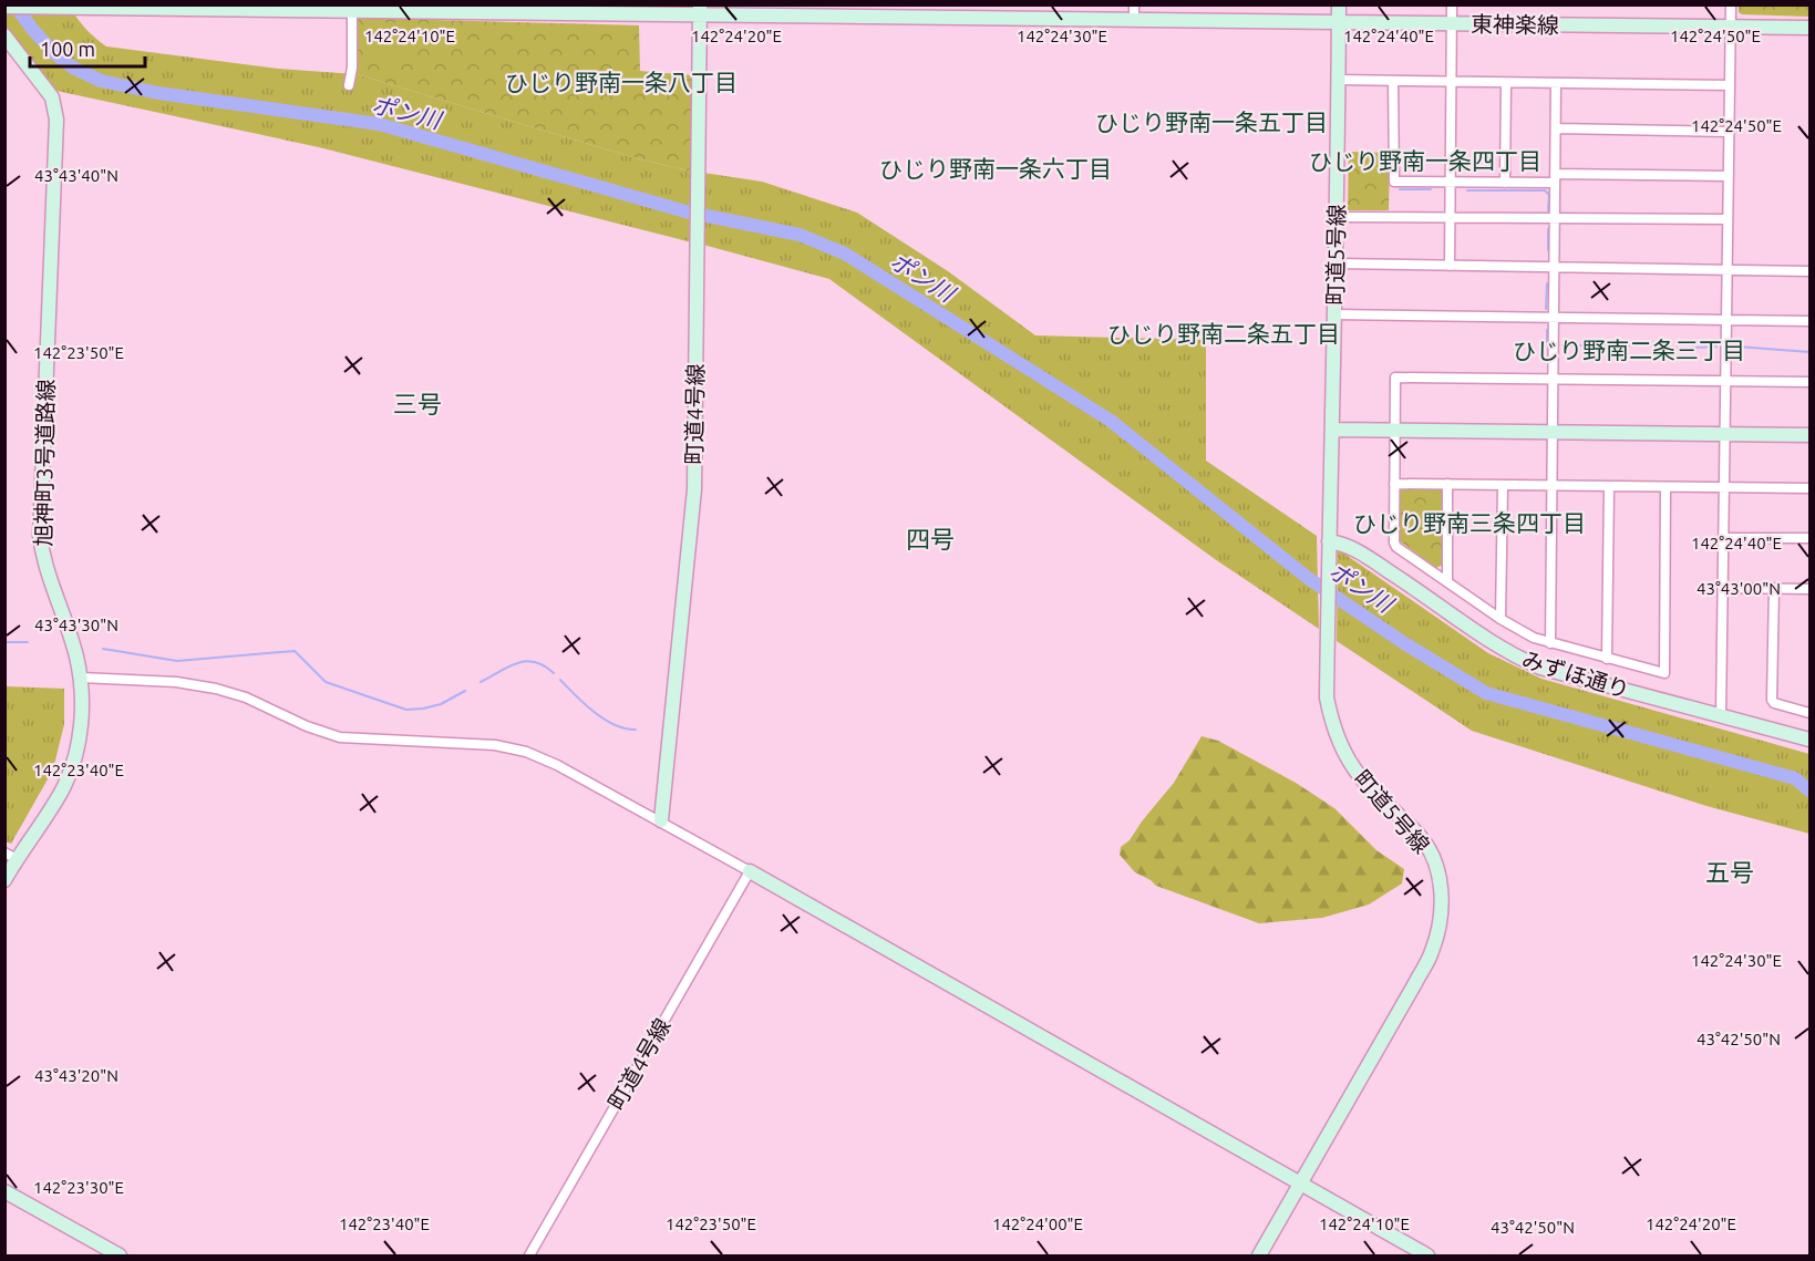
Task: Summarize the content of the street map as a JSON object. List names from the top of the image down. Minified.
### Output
{"streets":{"street":["東神楽線","町道5号線","町道4号線","旭神町3号道路線","みずほ通り"]},"crossings":[["東神楽線","町道5号線"],["東神楽線","町道4号線"],["町道5号線","みずほ通り"]],"districts":["ひじり野南一条八丁目","ひじり野南一条五丁目","ひじり野南一条四丁目","ひじり野南一条六丁目","ひじり野南二条五丁目","ひじり野南二条三丁目","三号","ひじり野南三条四丁目","四号","五号"],"water":["ポン川"],"scale_bar":"100 m","coordinates":["142°24'10\"E","142°24'20\"E","142°24'30\"E","142°24'40\"E","142°24'50\"E","43°43'40\"N","142°23'50\"E","43°43'00\"N","43°43'30\"N","142°23'40\"E","43°42'50\"N","43°43'20\"N","142°23'30\"E","142°24'00\"E"]}
